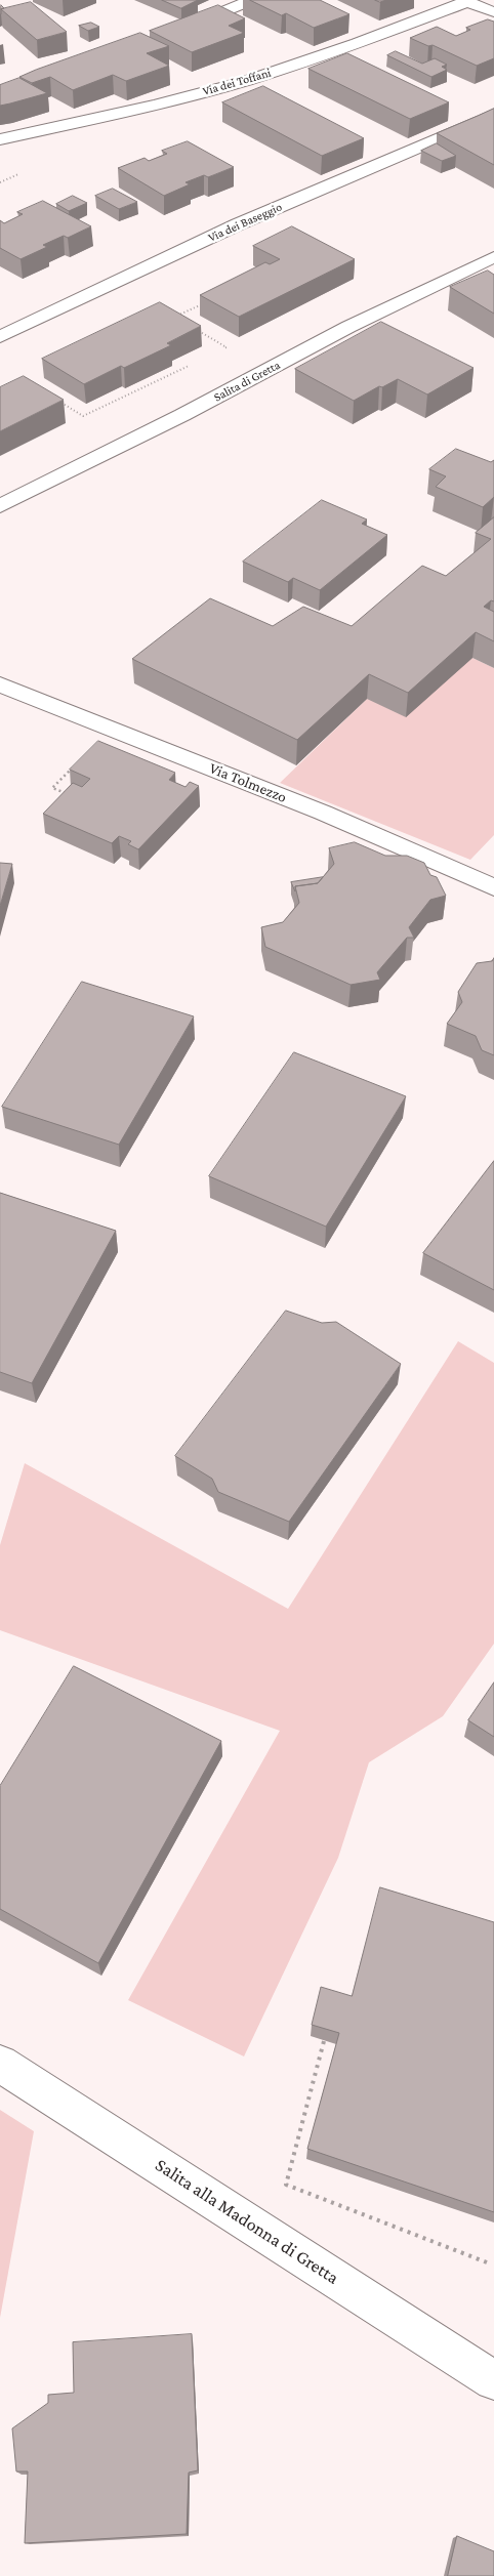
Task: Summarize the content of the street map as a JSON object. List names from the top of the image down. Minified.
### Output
{"streets":{"street":["Via dei Toffani","Via dei Baseggio","Salita di Gretta","Via Tolmezzo","Salita alla Madonna di Gretta"]}}
